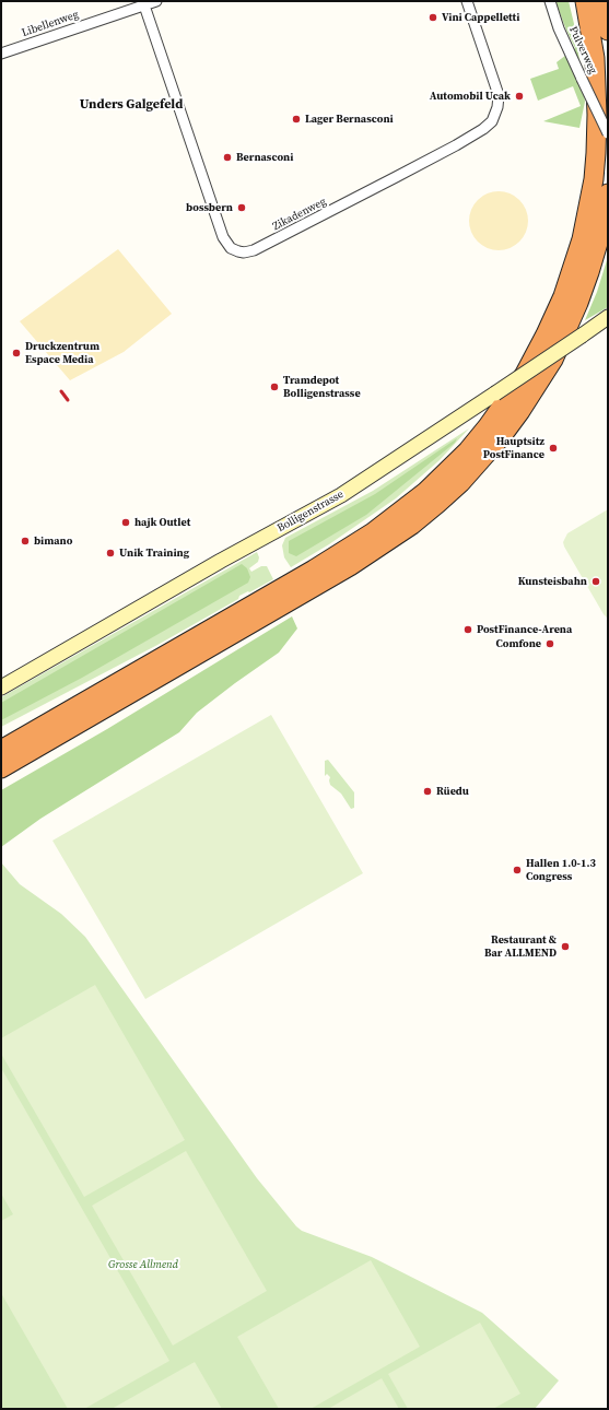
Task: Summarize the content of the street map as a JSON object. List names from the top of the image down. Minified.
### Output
{"streets":{"main road":["Bolligenstrasse"],"street":["Libellenweg","Pulverweg","Zikadenweg"]},"crossings":[["Libellenweg","Zikadenweg"]],"districts":["Unders Galgefeld"],"parks":["Grosse Allmend"],"places":["Vini Cappelletti","Automobil Ucak","Lager Bernasconi","Bernasconi","bossbern","Druckzentrum Espace Media","Tramdepot Bolligenstrasse","Hauptsitz PostFinance","hajk Outlet","bimano","Unik Training","Kunsteisbahn","PostFinance-Arena","Comfone","Rüedu","Hallen 1.0-1.3 Congress","Restaurant & Bar ALLMEND"]}
